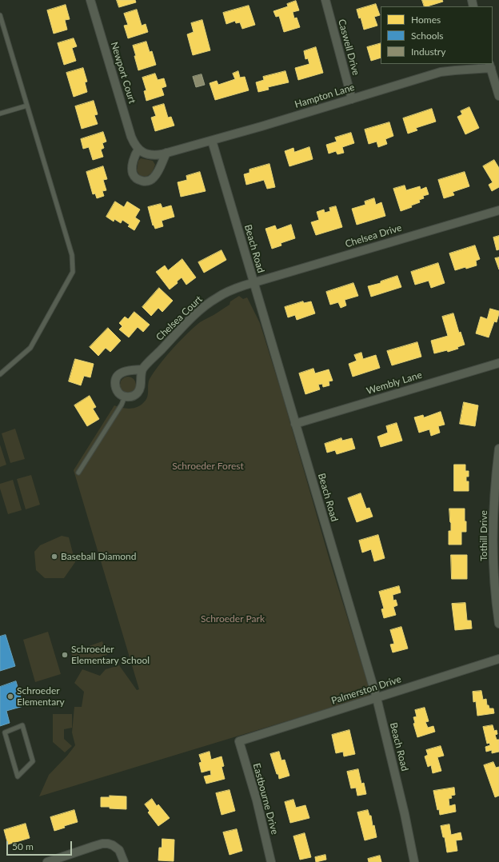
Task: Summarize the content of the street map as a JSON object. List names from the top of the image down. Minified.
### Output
{"streets":{"street":["Caswell Drive","Newport Court","Hampton Lane","Chelsea Drive","Beach Road","Chelsea Court","Wembly Lane","Tothill Drive","Palmerston Drive","Eastbourne Drive"]},"crossings":[["Caswell Drive","Hampton Lane"],["Newport Court","Hampton Lane"],["Hampton Lane","Beach Road"],["Chelsea Drive","Beach Road"],["Chelsea Drive","Chelsea Court"],["Beach Road","Chelsea Court"],["Beach Road","Wembly Lane"],["Beach Road","Palmerston Drive"],["Palmerston Drive","Eastbourne Drive"]],"parks":["Schroeder Forest","Schroeder Park"],"places":["Baseball Diamond","Schroeder Elementary School","Schroeder Elementary"],"legend":["Homes","Schools","Industry"],"scale_bar":"50 m"}
